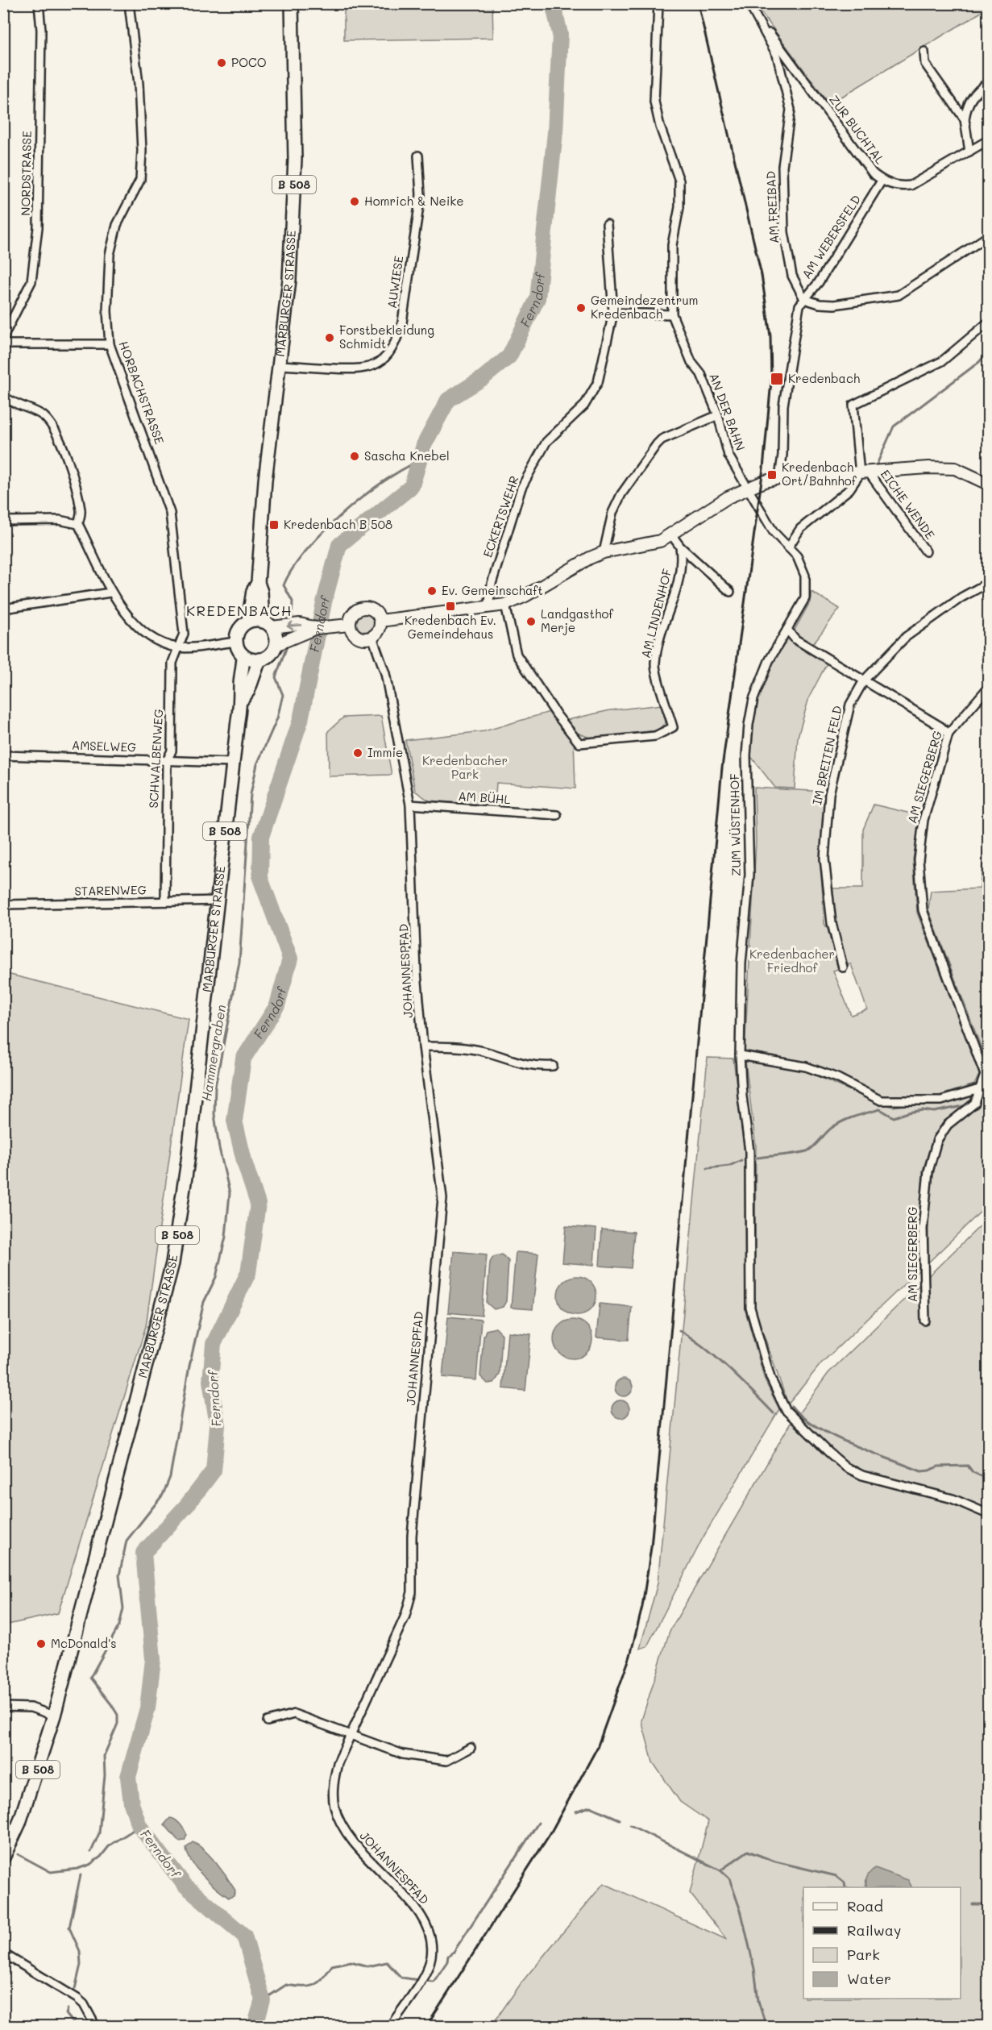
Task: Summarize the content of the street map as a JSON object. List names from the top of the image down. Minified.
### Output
{"streets":{"main road":["B 508","MARBURGER STRASSE"],"street":["ZUR BUCHTAL","NORDSTRASSE","AM FREIBAD","AM WEBERSFELD","AUWIESE","HORBACHSTRASSE","AN DER BAHN","EICHE WENDE","ECKERTSWEHR","AM LINDENHOF","AMSELWEG","IM BREITEN FELD","SCHWALBENWEG","AM SIEGERBERG","AM BÜHL","ZUM WÜSTENHOF","STARENWEG","JOHANNESPFAD"]},"crossings":[["ZUR BUCHTAL","AM FREIBAD"],["ZUR BUCHTAL","AM WEBERSFELD"],["B 508","MARBURGER STRASSE"],["AM FREIBAD","AM WEBERSFELD"],["AUWIESE","MARBURGER STRASSE"],["MARBURGER STRASSE","AMSELWEG"],["MARBURGER STRASSE","STARENWEG"],["HORBACHSTRASSE","SCHWALBENWEG"],["AN DER BAHN","ZUM WÜSTENHOF"],["AMSELWEG","SCHWALBENWEG"],["SCHWALBENWEG","STARENWEG"],["AM BÜHL","JOHANNESPFAD"]],"districts":["KREDENBACH"],"water":["Ferndorf","Hammergraben"],"parks":["Kredenbacher Park","Kredenbacher Friedhof"],"places":{"other":["POCO","Homrich & Neike","Gemeindezentrum Kredenbach","Forstbekleidung Schmidt","Sascha Knebel","Ev. Gemeinschaft","Landgasthof Merje","Immie","McDonald's"],"transit":["Kredenbach","Kredenbach Ort/Bahnhof","Kredenbach B 508","Kredenbach Ev. Gemeindehaus"]},"legend":["Road","Railway","Park","Water"]}
